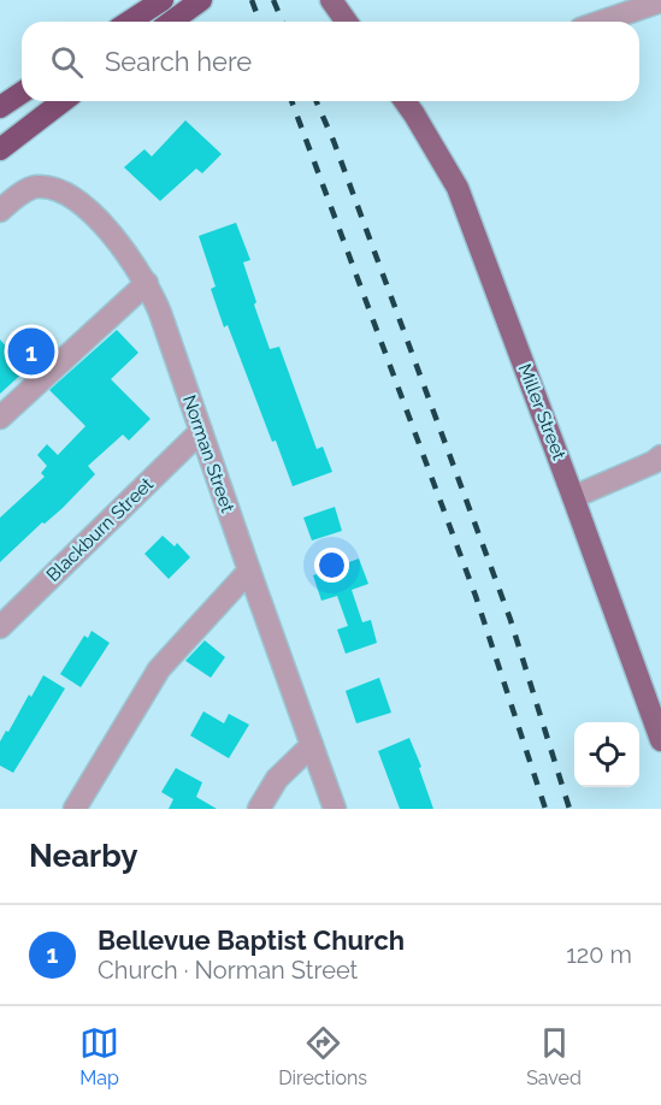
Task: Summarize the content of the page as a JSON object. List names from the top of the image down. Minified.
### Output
{"streets":{"main road":["Miller Street"],"street":["Norman Street","Blackburn Street"]},"crossings":[["Norman Street","Blackburn Street"]],"page":{"search":"Search here","pins":"1","heading":"Nearby","list":[{"mark":"1","name":"Bellevue Baptist Church","note":"Church · Norman Street","value":"120 m"}],"nav":["Map","Directions","Saved"]}}
